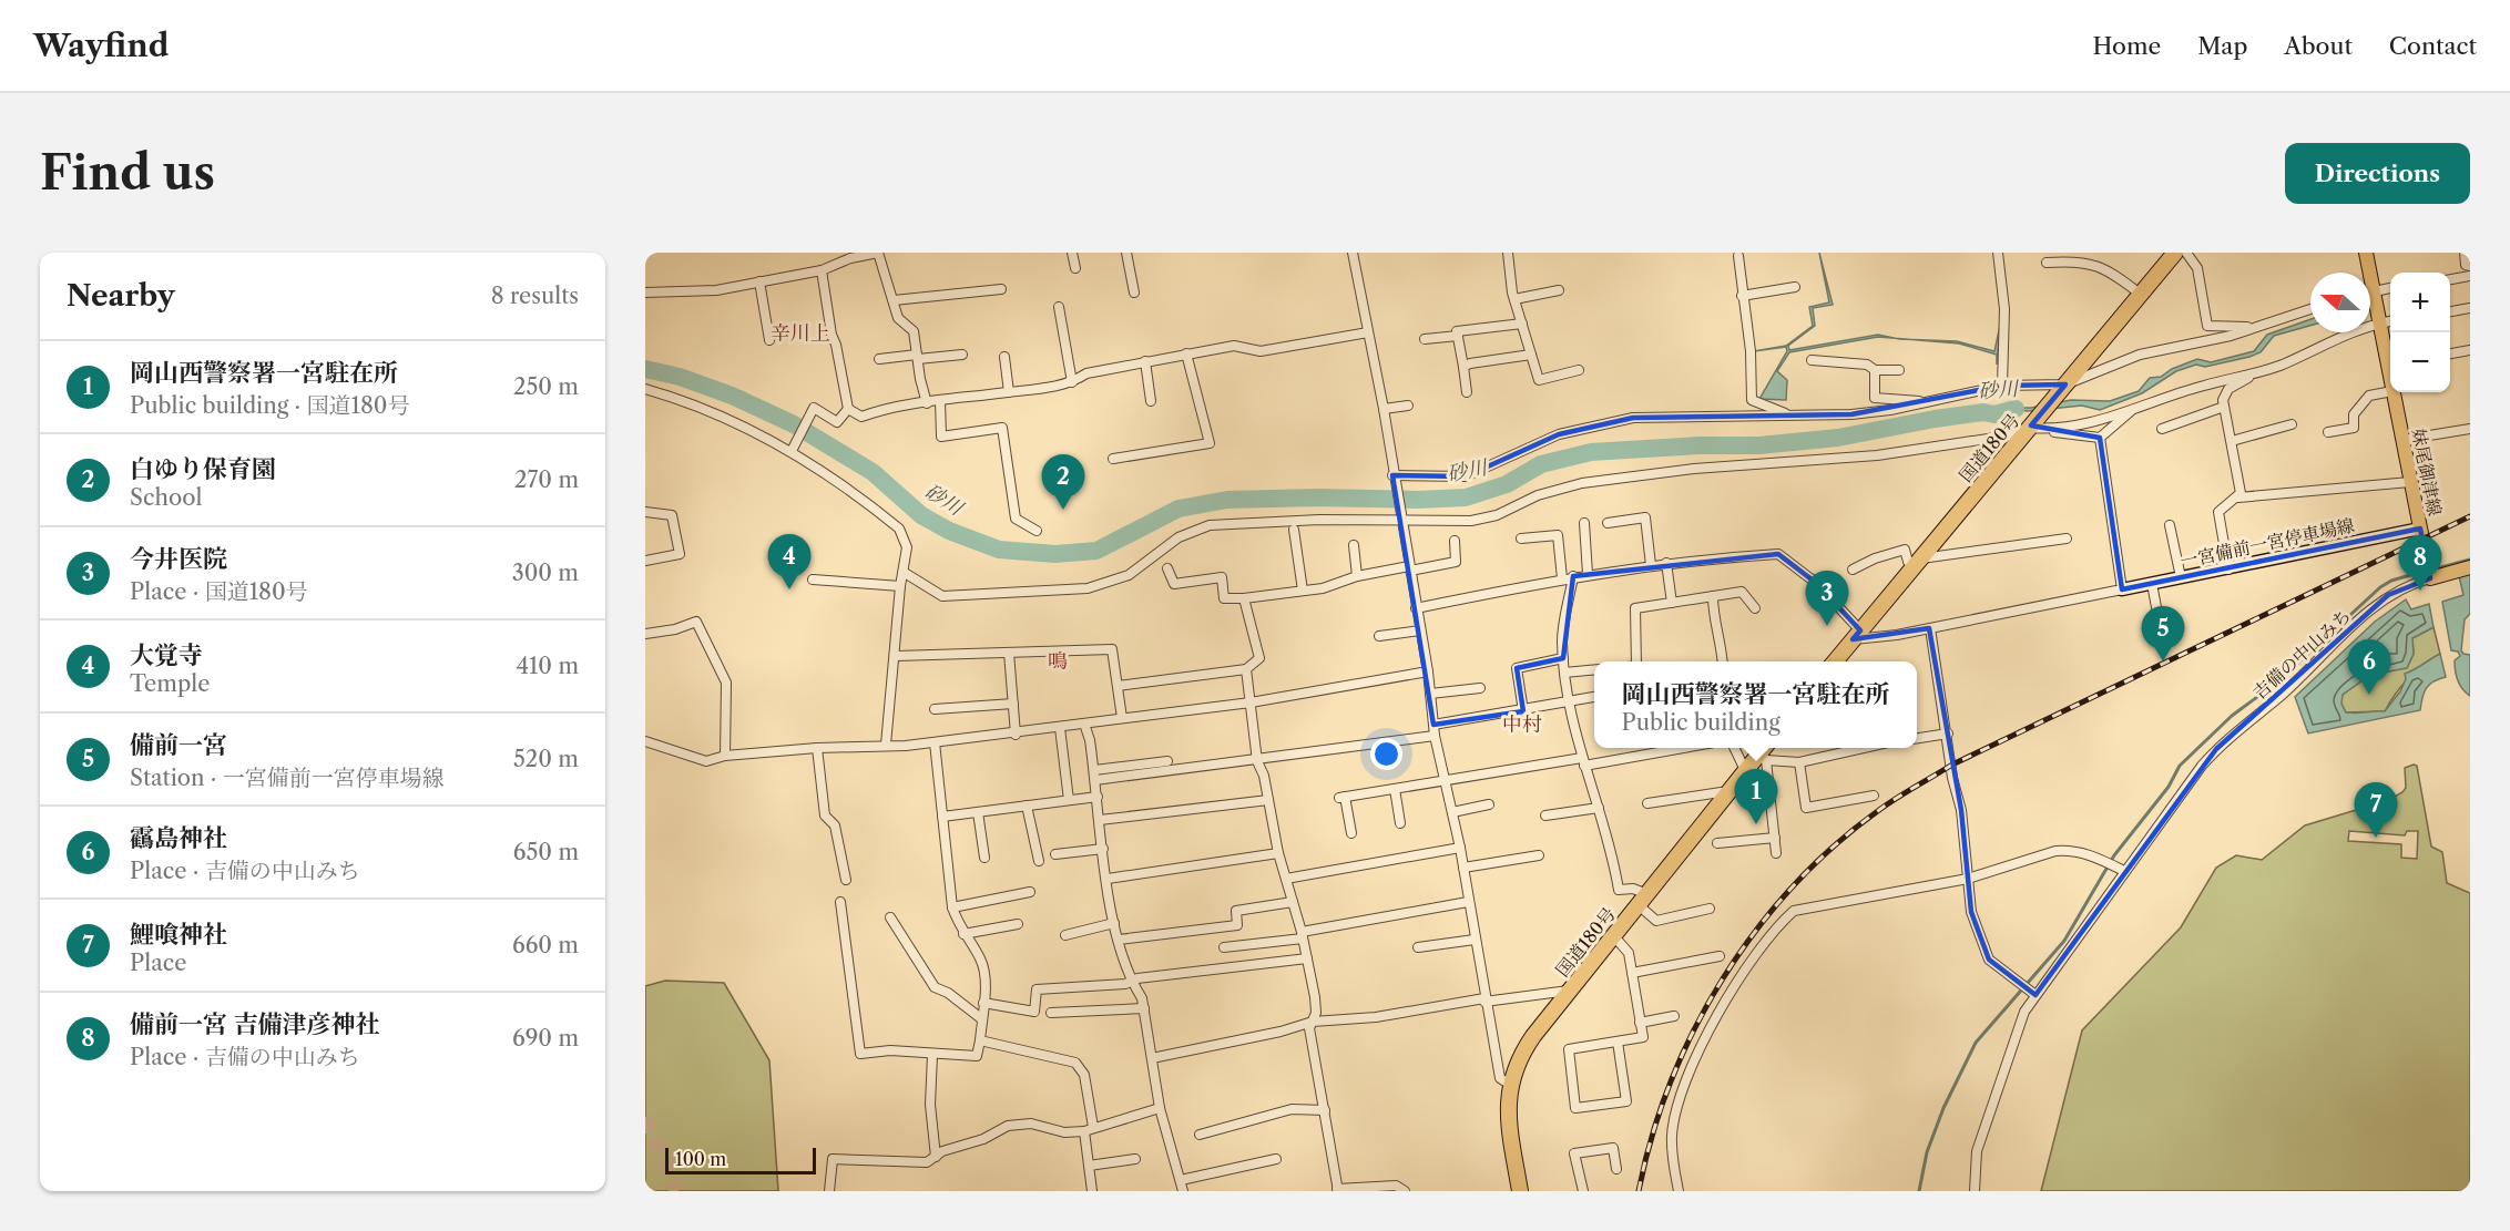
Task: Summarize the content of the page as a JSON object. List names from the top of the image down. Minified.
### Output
{"streets":{"highway":["国道180号"],"main road":["妹尾御津線","一宮備前一宮停車場線"],"street":["吉備の中山みち"]},"crossings":[["妹尾御津線","一宮備前一宮停車場線"],["妹尾御津線","吉備の中山みち"]],"districts":["辛川上","鳴","中村"],"water":["砂川"],"scale_bar":"100 m","north":"left","page":{"header":"Wayfind","nav":["Home","Map","About","Contact"],"buttons":"Directions","title":"Find us","heading":["Nearby","8 results"],"map_buttons":["+","−"],"list":[{"mark":"1","name":"岡山西警察署一宮駐在所","note":"Public building · 国道180号","value":"250 m"},{"mark":"2","name":"白ゆり保育園","note":"School","value":"270 m"},{"mark":"3","name":"今井医院","note":"Place · 国道180号","value":"300 m"},{"mark":"4","name":"大覚寺","note":"Temple","value":"410 m"},{"mark":"5","name":"備前一宮","note":"Station · 一宮備前一宮停車場線","value":"520 m"},{"mark":"6","name":"靍島神社","note":"Place · 吉備の中山みち","value":"650 m"},{"mark":"7","name":"鯉喰神社","note":"Place","value":"660 m"},{"mark":"8","name":"備前一宮 吉備津彦神社","note":"Place · 吉備の中山みち","value":"690 m"}],"pins":["2","4","8","3","5","6","1","7"],"popup":["岡山西警察署一宮駐在所","Public building"],"scale":"100 m"}}
